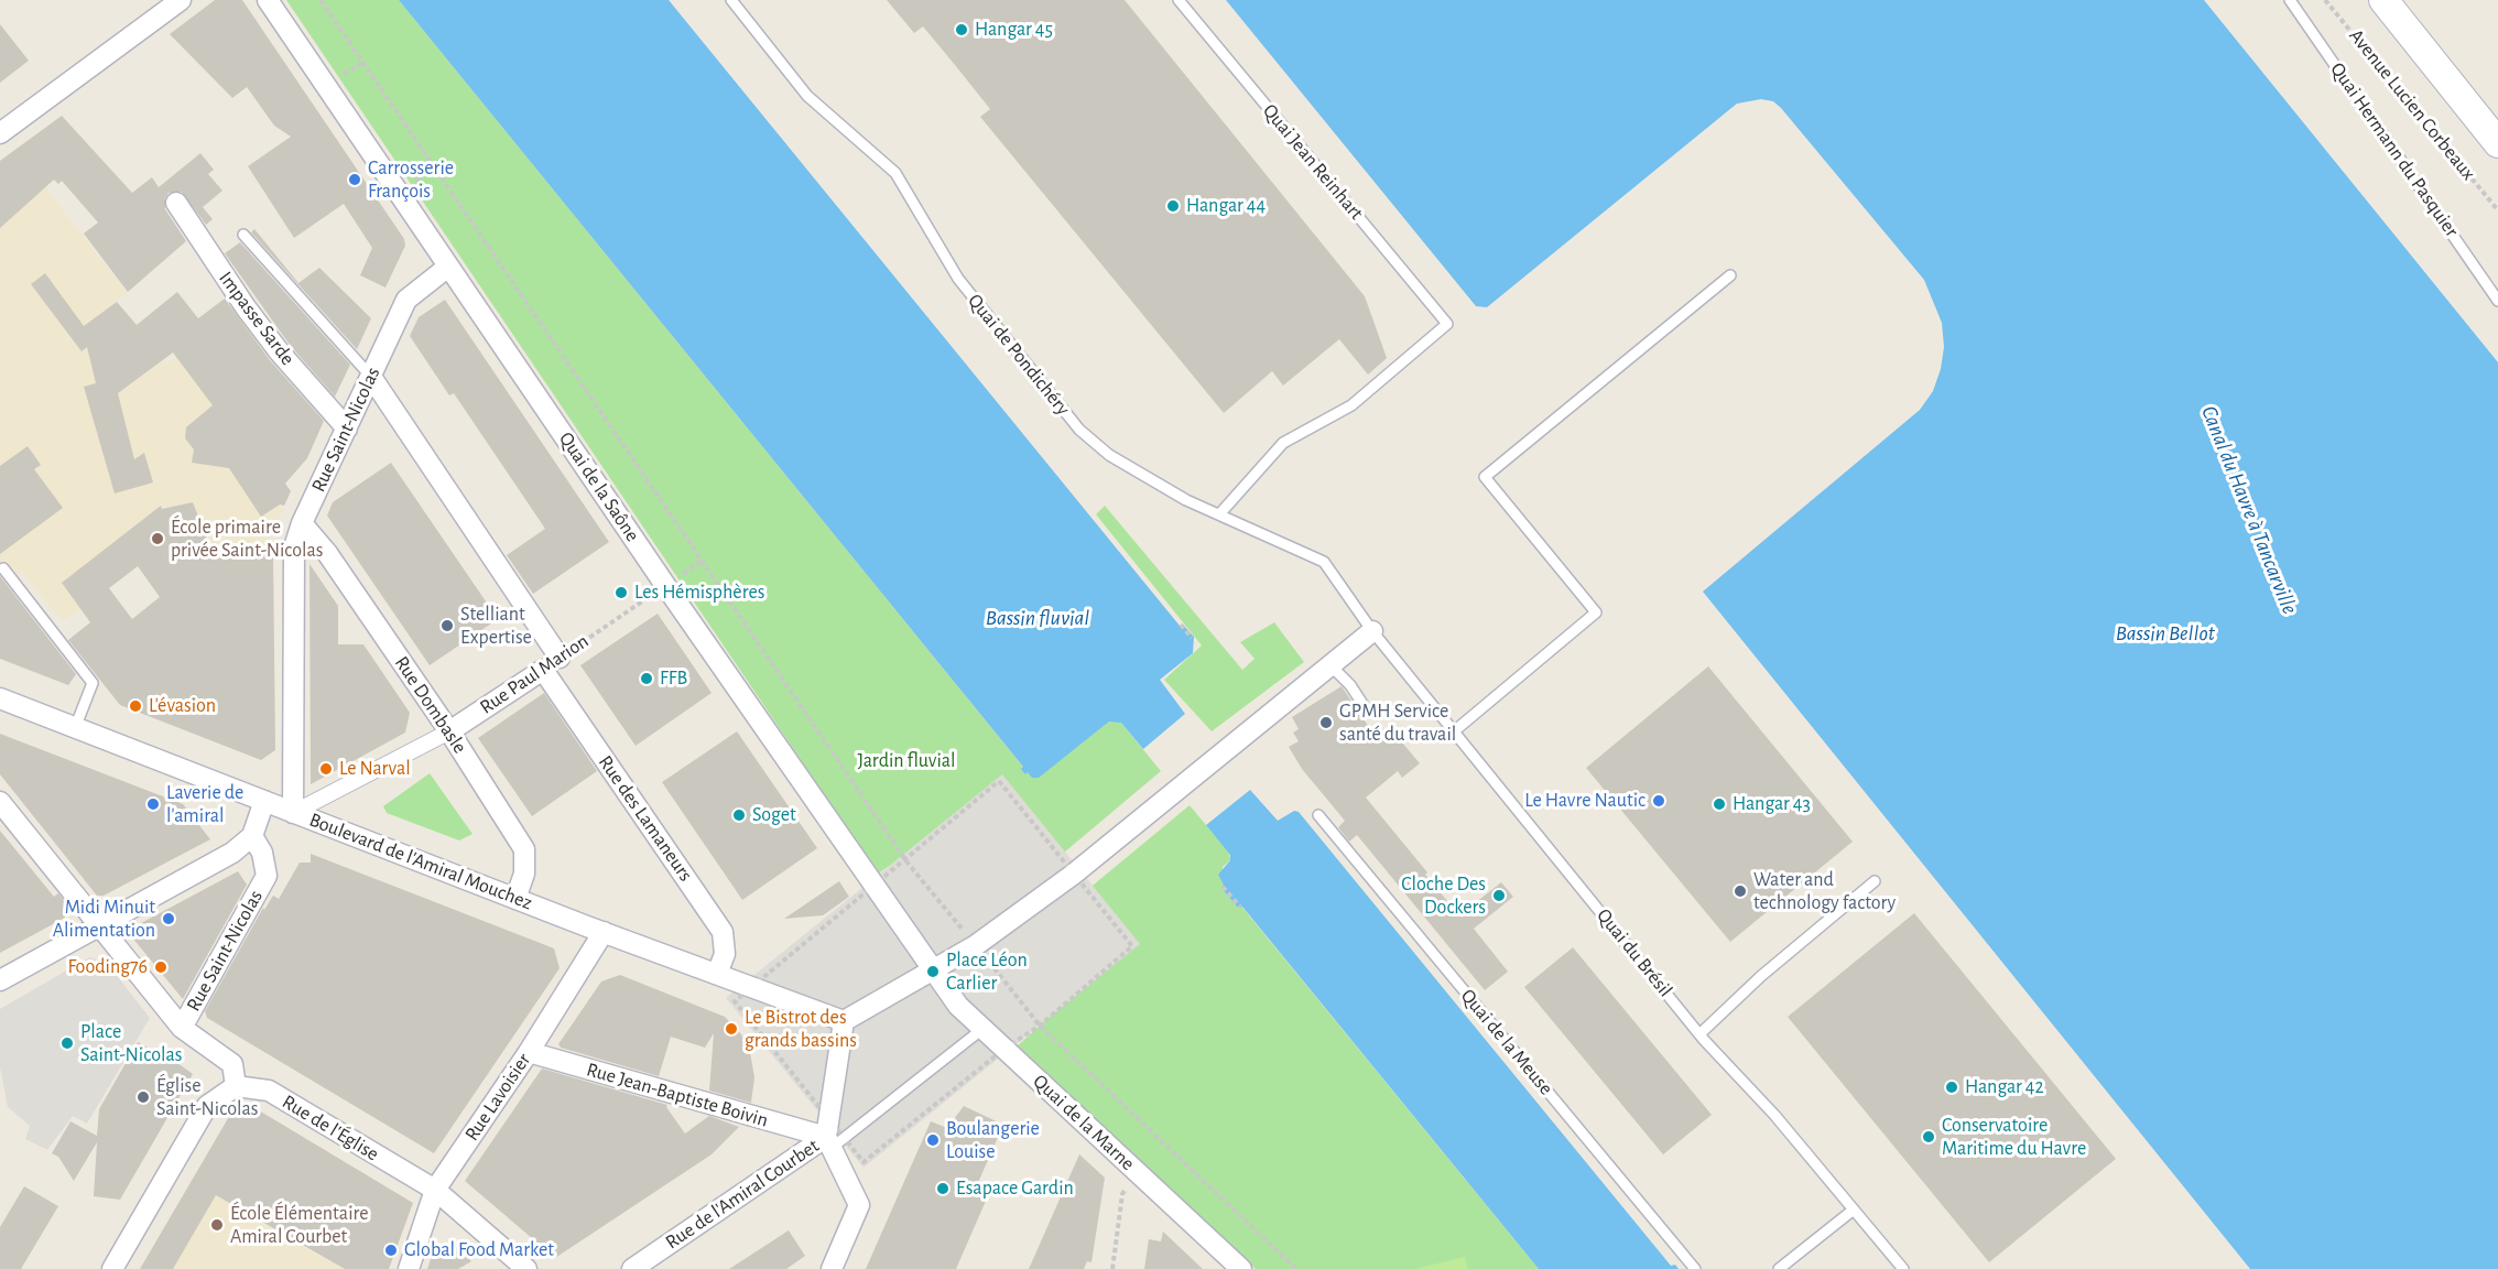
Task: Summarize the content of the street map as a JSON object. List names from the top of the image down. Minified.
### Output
{"streets":{"street":["Impasse Sarde","Rue Saint-Nicolas","Quai de la Saône","Rue Paul Marion","Rue Dombasle","Rue des Lamaneurs","Boulevard de l'Amiral Mouchez","Rue Jean-Baptiste Boivin","Rue Lavoisier","Quai de la Marne","Rue de l'Église","Rue de l'Amiral Courbet"],"lane":["Quai Hermann du Pasquier","Quai Jean Reinhart","Quai de Pondichéry","Quai du Brésil","Quai de la Meuse"],"path":["Avenue Lucien Corbeaux"]},"crossings":[["Quai Jean Reinhart","Quai de Pondichéry"],["Impasse Sarde","Rue Saint-Nicolas"],["Quai de Pondichéry","Quai du Brésil"],["Rue Saint-Nicolas","Quai de la Saône"],["Rue Saint-Nicolas","Rue Paul Marion"],["Rue Saint-Nicolas","Rue Dombasle"],["Rue Saint-Nicolas","Rue des Lamaneurs"],["Rue Saint-Nicolas","Boulevard de l'Amiral Mouchez"],["Quai de la Saône","Rue Paul Marion"],["Quai de la Saône","Quai de la Marne"],["Rue Paul Marion","Rue Dombasle"],["Rue Paul Marion","Rue des Lamaneurs"],["Rue Paul Marion","Boulevard de l'Amiral Mouchez"],["Rue Dombasle","Boulevard de l'Amiral Mouchez"],["Rue des Lamaneurs","Boulevard de l'Amiral Mouchez"],["Boulevard de l'Amiral Mouchez","Rue Lavoisier"],["Boulevard de l'Amiral Mouchez","Rue de l'Amiral Courbet"],["Rue Jean-Baptiste Boivin","Rue Lavoisier"],["Rue Jean-Baptiste Boivin","Rue de l'Amiral Courbet"],["Rue Lavoisier","Rue de l'Église"]],"water":["Canal du Havre à Tancarville","Bassin fluvial","Bassin Bellot"],"parks":["Jardin fluvial"],"places":["Hangar 45","Carrosserie François","Hangar 44","École primaire privée Saint-Nicolas","Les Hémisphères","Stelliant Expertise","FFB","L'évasion","GPMH Service santé du travail","Le Narval","Le Havre Nautic","Laverie de l'amiral","Hangar 43","Soget","Water and technology factory","Cloche Des Dockers","Midi Minuit Alimentation","Fooding76","Place Léon Carlier","Le Bistrot des grands bassins","Place Saint-Nicolas","Hangar 42","Église Saint-Nicolas","Conservatoire Maritime du Havre","Boulangerie Louise","Esapace Gardin","École Élémentaire Amiral Courbet","Global Food Market"]}
